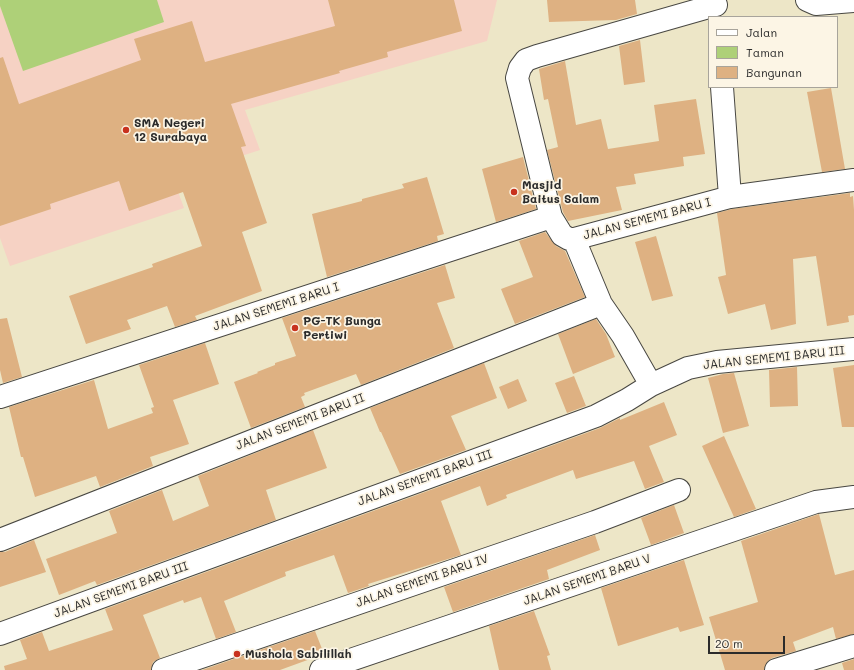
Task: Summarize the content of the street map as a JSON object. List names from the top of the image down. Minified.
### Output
{"streets":{"street":["JALAN SEMEMI BARU I","JALAN SEMEMI BARU III","JALAN SEMEMI BARU II","JALAN SEMEMI BARU V","JALAN SEMEMI BARU IV"]},"places":["SMA Negeri 12 Surabaya","Masjid Baitus Salam","PG-TK Bunga Pertiwi","Mushola Sabilillah"],"legend":["Jalan","Taman","Bangunan"],"scale_bar":"20 m"}
